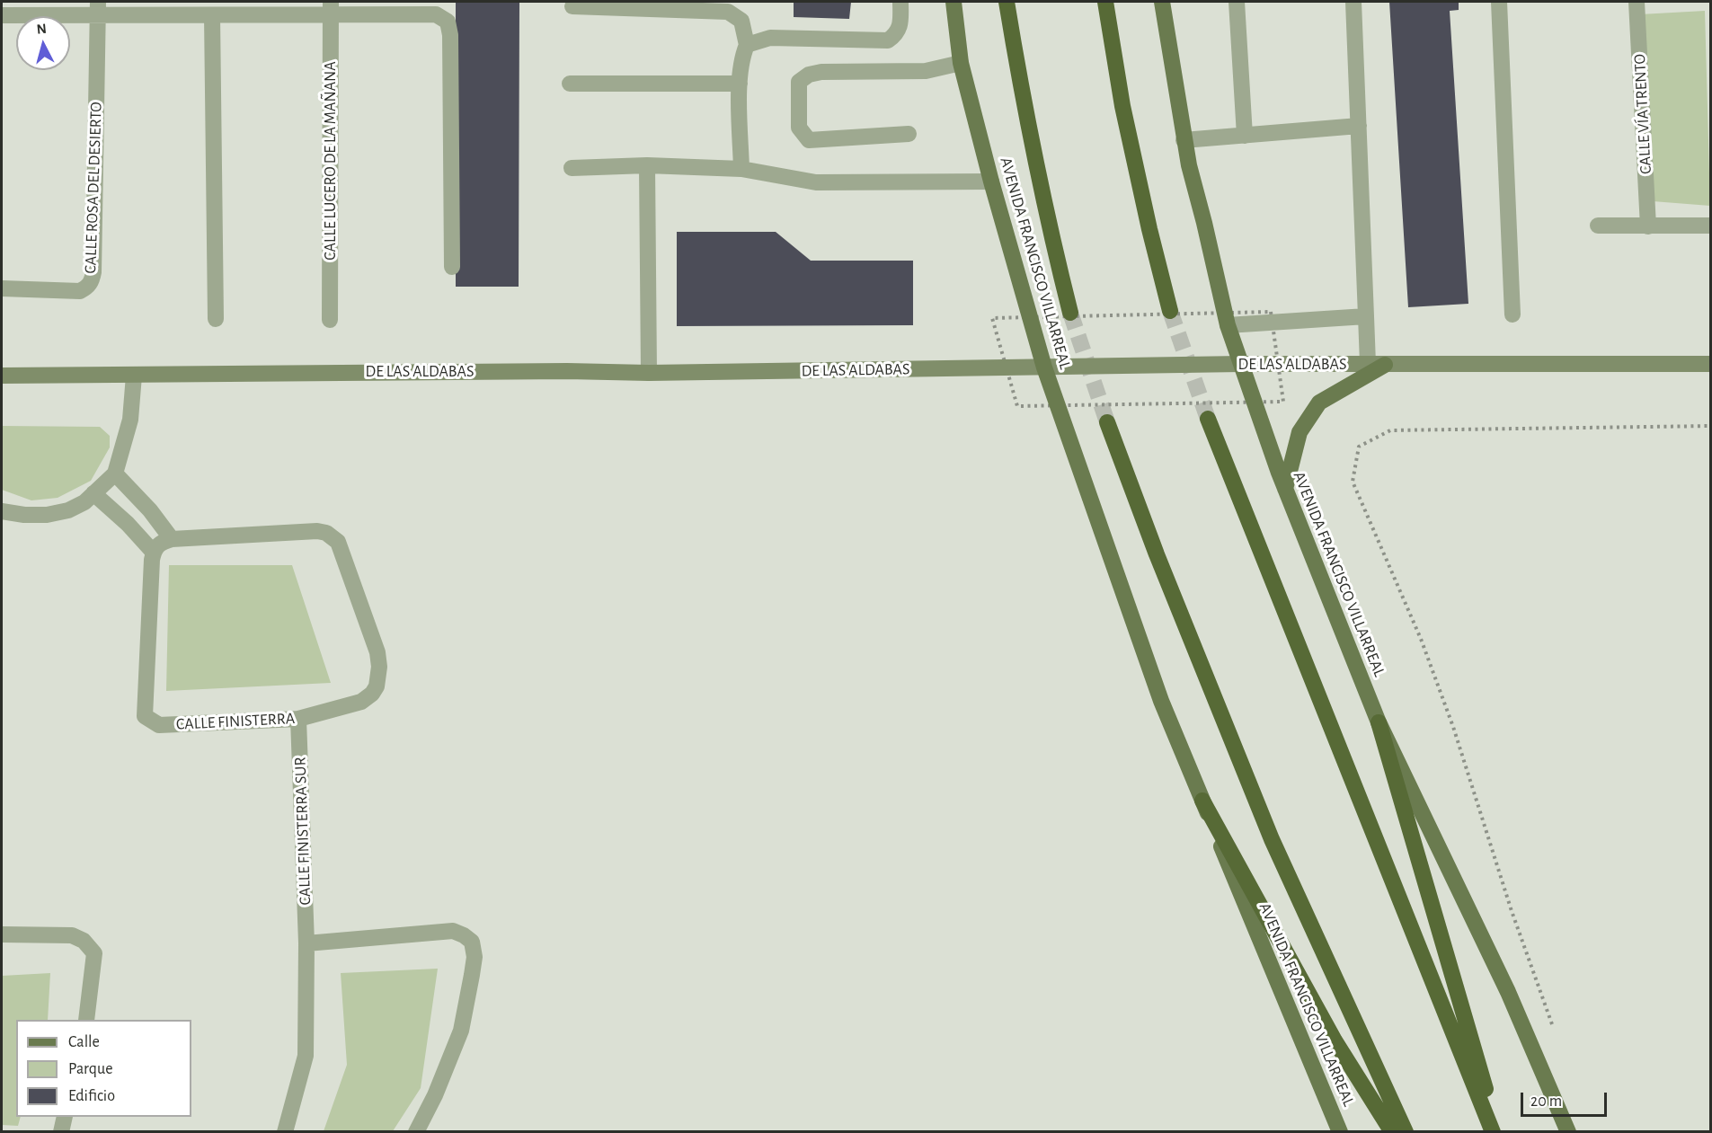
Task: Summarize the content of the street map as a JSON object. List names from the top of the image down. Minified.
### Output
{"streets":{"highway":["AVENIDA FRANCISCO VILLARREAL"],"street":["CALLE VÍA TRENTO","CALLE LUCERO DE LA MAÑANA","CALLE ROSA DEL DESIERTO","DE LAS ALDABAS","CALLE FINISTERRA","CALLE FINISTERRA SUR"]},"crossings":[["AVENIDA FRANCISCO VILLARREAL","DE LAS ALDABAS"],["CALLE FINISTERRA","CALLE FINISTERRA SUR"]],"legend":["Calle","Parque","Edificio"],"scale_bar":"20 m","north":"top"}
